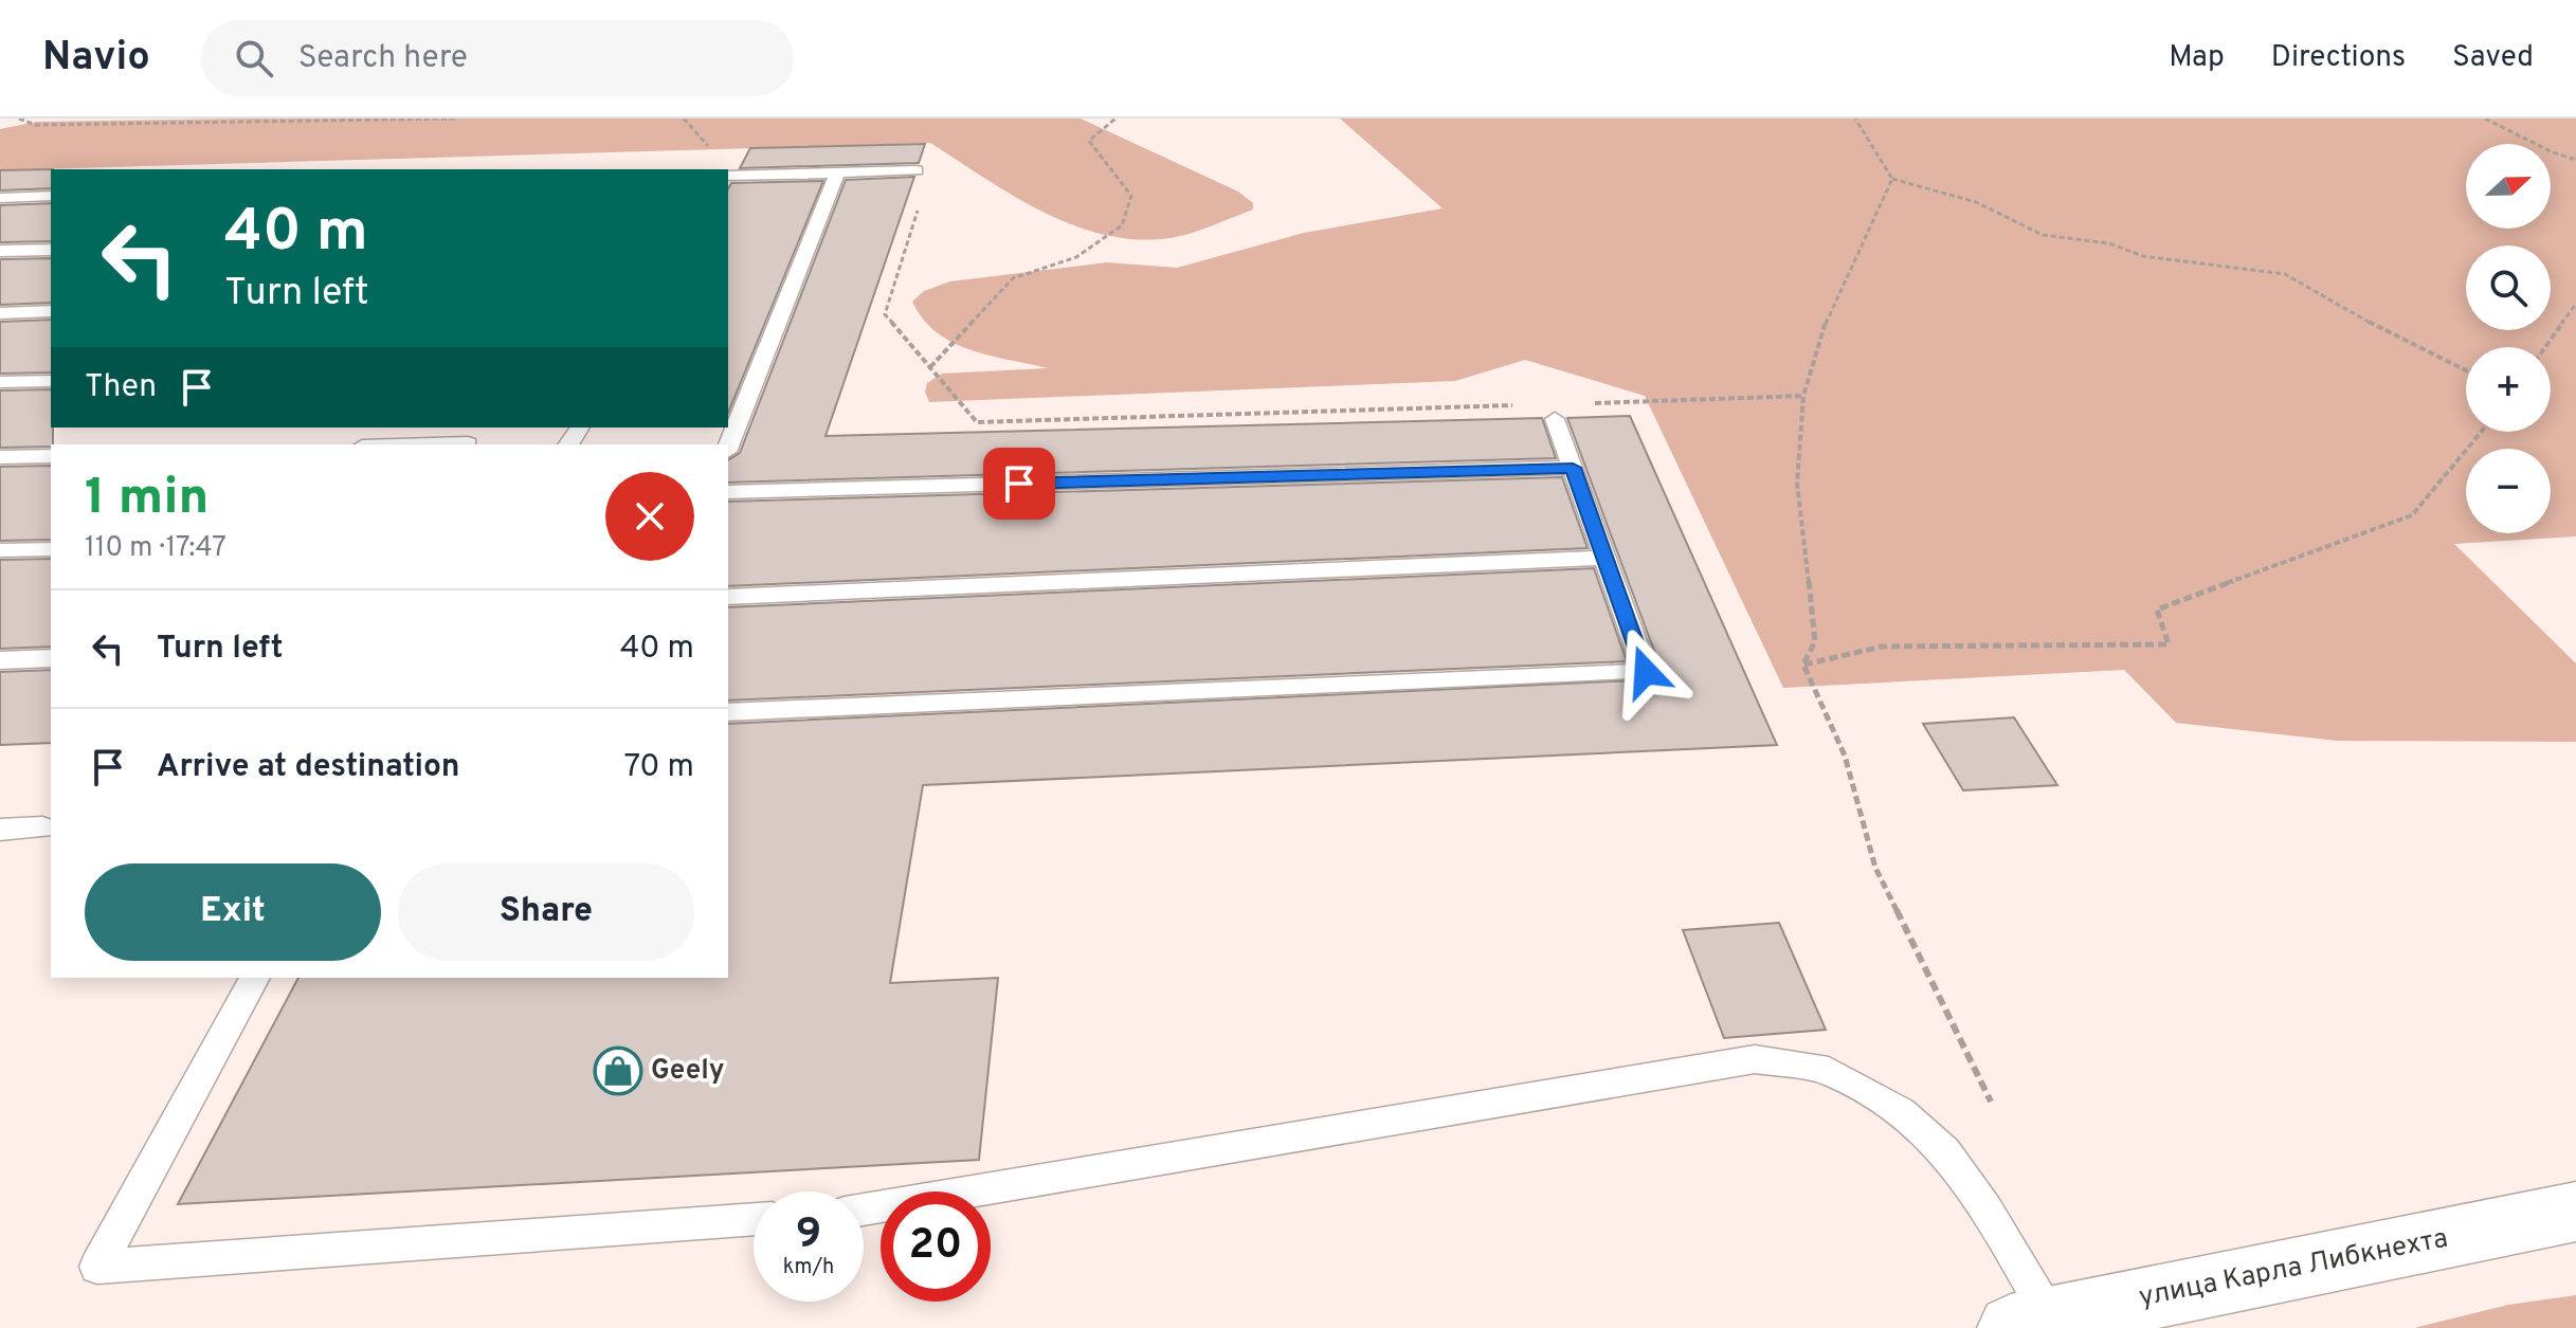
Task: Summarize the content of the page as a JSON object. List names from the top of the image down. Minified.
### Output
{"streets":{"main road":["улица Карла Либкнехта"]},"places":{"shop":["Geely"]},"north":"right","page":{"header":"Navio","search":"Search here","nav":["Map","Directions","Saved"],"map_buttons":["+","−"],"turn":["40 m","Turn left"],"then":"Then","heading":["1 min","110 m · 17:47"],"list":[{"name":"Turn left","value":"40 m"},{"name":"Arrive at destination","value":"70 m"}],"buttons":["Exit","Share"],"speed":"9 km/h","limit":"20"}}
